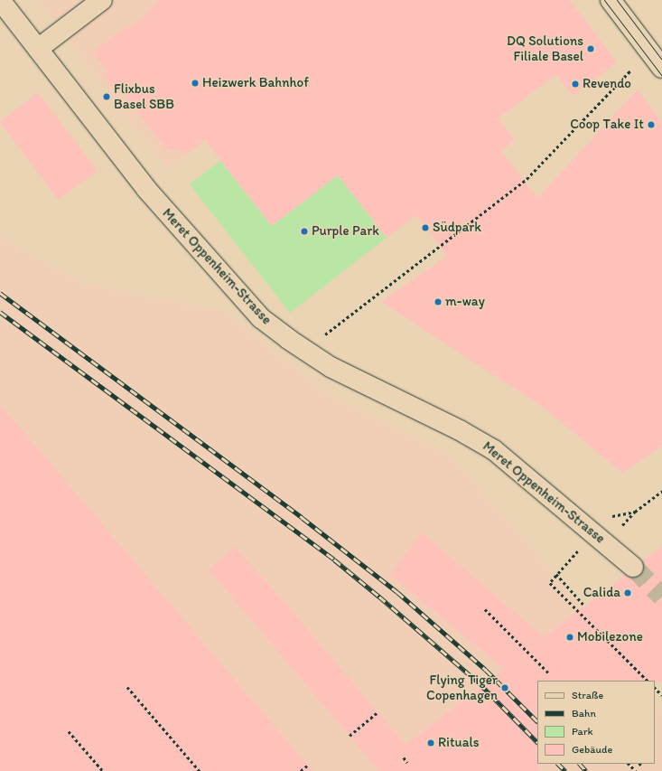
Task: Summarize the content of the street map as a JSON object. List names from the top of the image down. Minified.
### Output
{"streets":{"street":["Meret Oppenheim-Strasse"]},"places":["DQ Solutions Filiale Basel","Heizwerk Bahnhof","Revendo","Flixbus Basel SBB","Coop Take It","Südpark","Purple Park","m-way","Calida","Mobilezone","Flying Tiger Copenhagen","Rituals"],"legend":["Straße","Bahn","Park","Gebäude"]}
